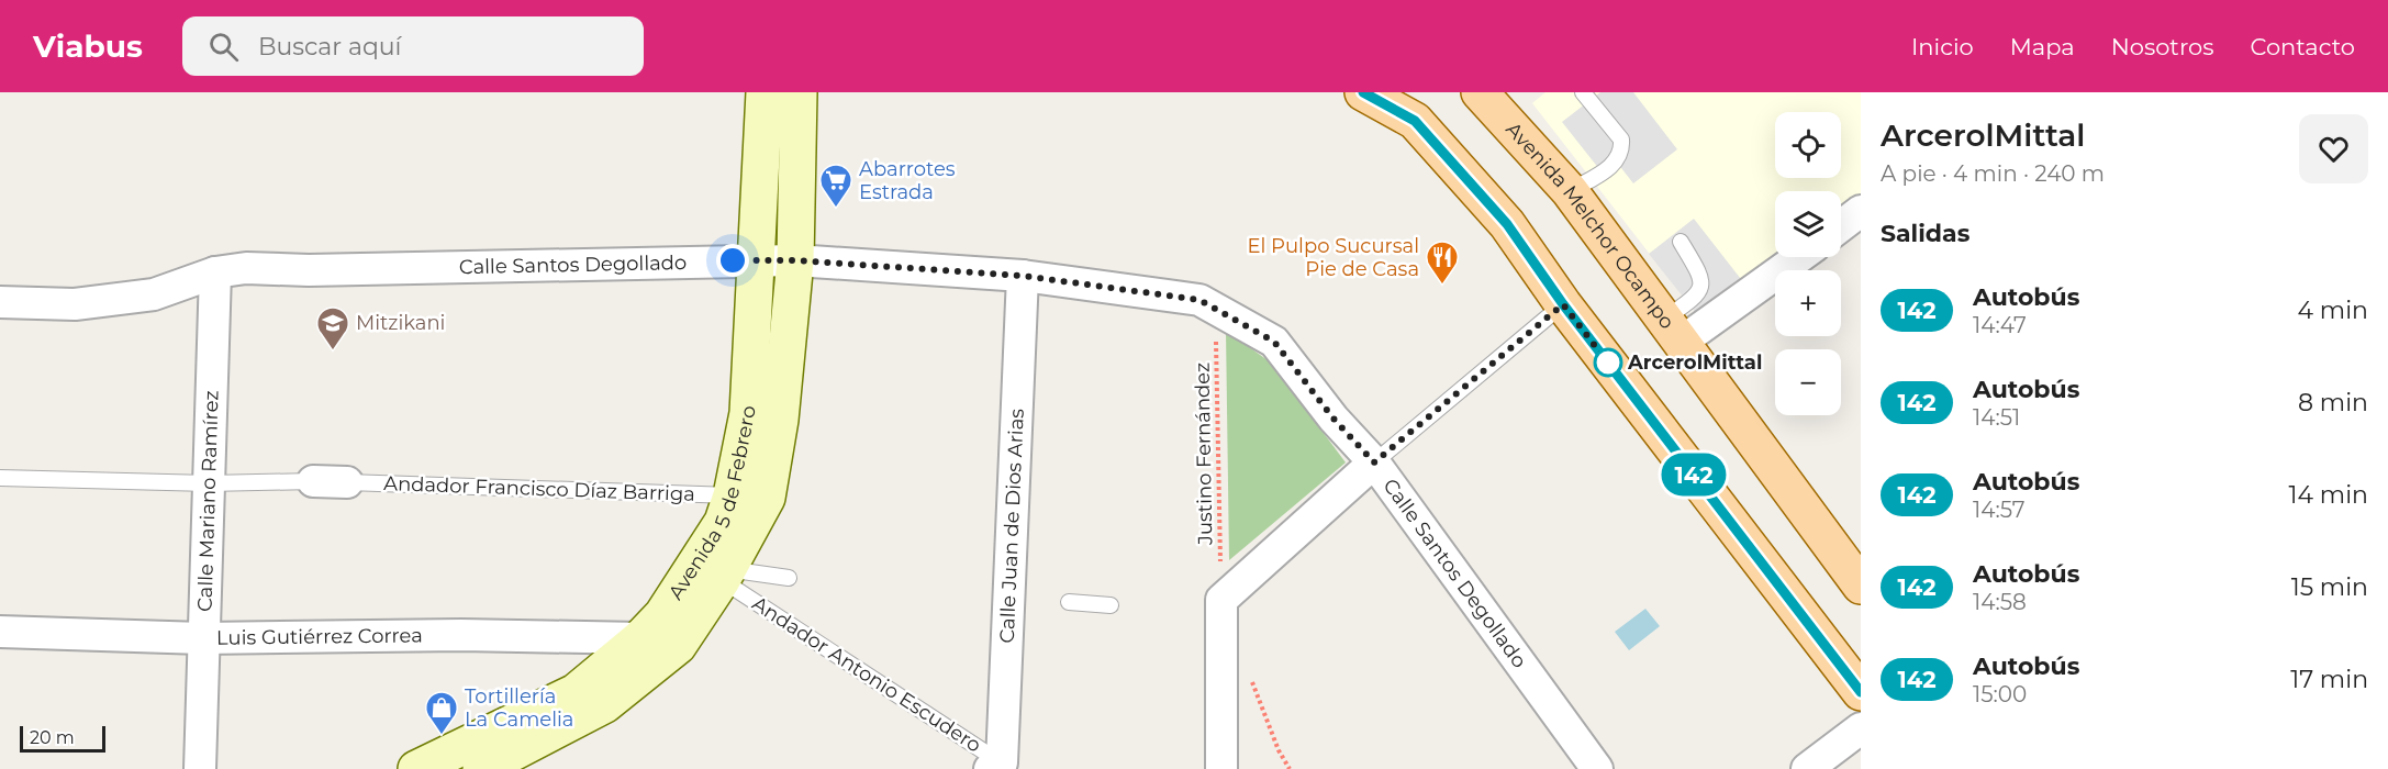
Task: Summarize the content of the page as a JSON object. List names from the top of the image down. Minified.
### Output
{"streets":{"main road":["Avenida Melchor Ocampo"],"street":["Calle Santos Degollado","Calle Mariano Ramírez","Avenida 5 de Febrero","Calle Juan de Dios Arias","Luis Gutiérrez Correa"],"lane":["Andador Francisco Díaz Barriga","Andador Antonio Escudero"],"path":["Justino Fernández"]},"crossings":[["Calle Santos Degollado","Justino Fernández"],["Calle Santos Degollado","Calle Mariano Ramírez"],["Calle Santos Degollado","Avenida 5 de Febrero"],["Calle Santos Degollado","Calle Juan de Dios Arias"],["Andador Francisco Díaz Barriga","Avenida 5 de Febrero"],["Calle Mariano Ramírez","Luis Gutiérrez Correa"],["Avenida 5 de Febrero","Luis Gutiérrez Correa"],["Avenida 5 de Febrero","Andador Antonio Escudero"],["Calle Juan de Dios Arias","Andador Antonio Escudero"]],"places":{"supermarket":["Abarrotes Estrada"],"restaurant":["El Pulpo Sucursal Pie de Casa"],"school or university":["Mitzikani"],"other":["ArcerolMittal"],"shop":["Tortillería La Camelia"]},"lines":["bus line 142"],"scale_bar":"20 m","page":{"header":"Viabus","search":"Buscar aquí","nav":["Inicio","Mapa","Nosotros","Contacto"],"on_map":"142","heading":[["ArcerolMittal","A pie · 4 min · 240 m"],"Salidas"],"map_buttons":["+","−"],"list":[{"mark":"142","name":"Autobús","note":"14:47","value":"4 min"},{"mark":"142","name":"Autobús","note":"14:51","value":"8 min"},{"mark":"142","name":"Autobús","note":"14:57","value":"14 min"},{"mark":"142","name":"Autobús","note":"14:58","value":"15 min"},{"mark":"142","name":"Autobús","note":"15:00","value":"17 min"}],"scale":"20 m"}}
